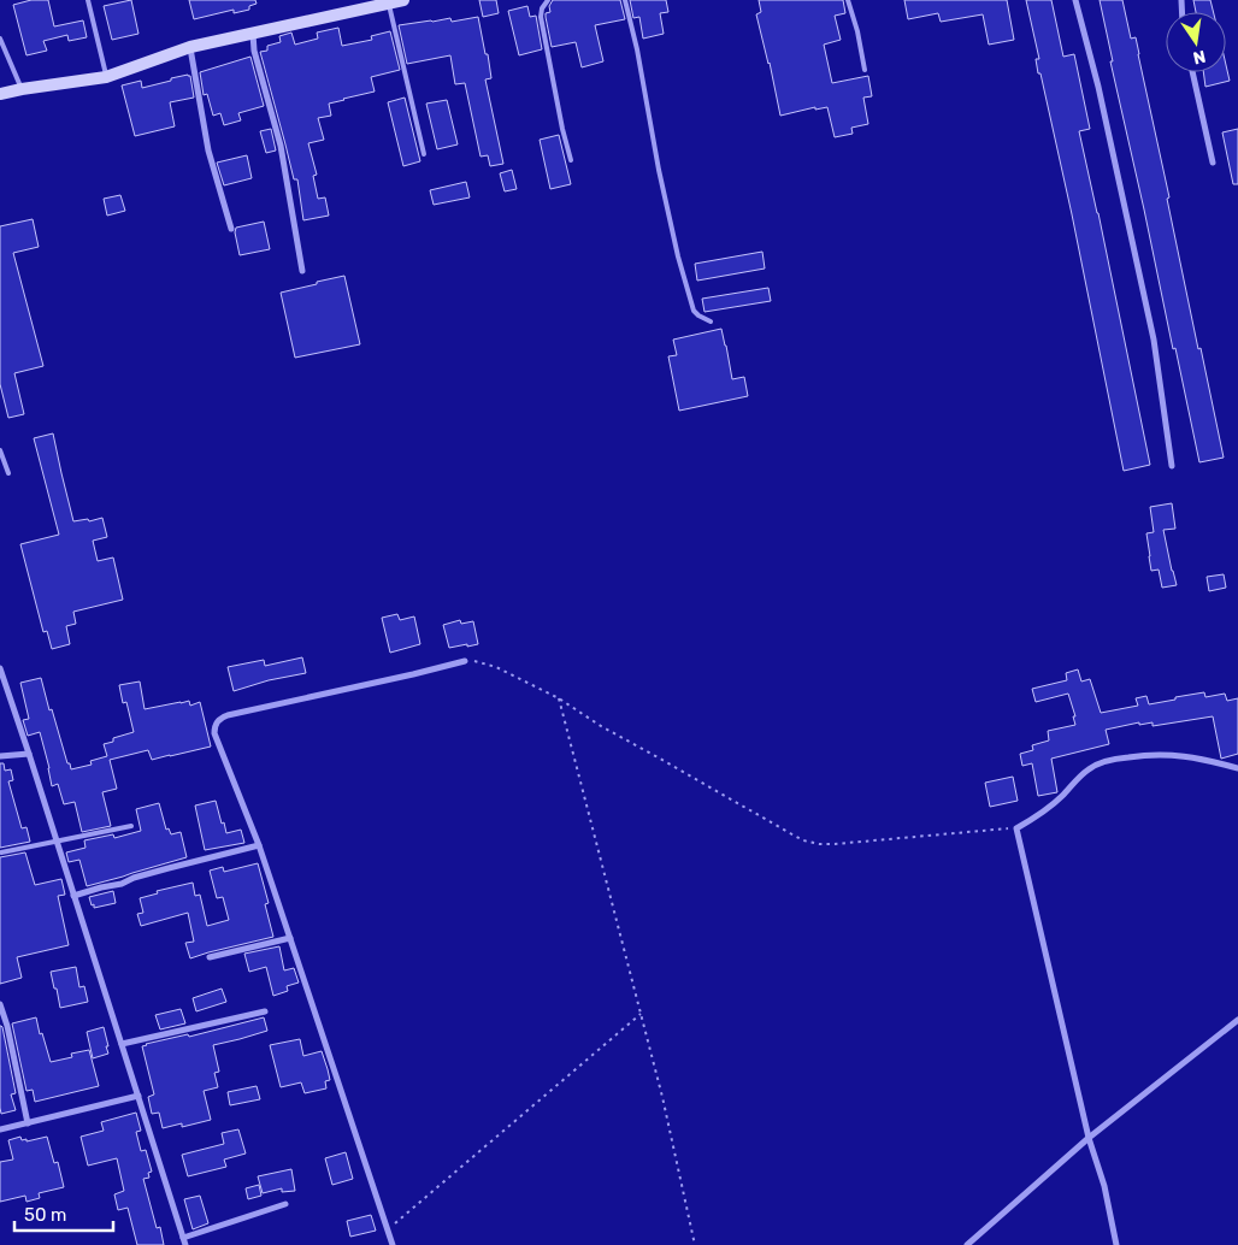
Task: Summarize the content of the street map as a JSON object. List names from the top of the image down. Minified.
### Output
{"scale_bar":"50 m","north":"bottom"}
